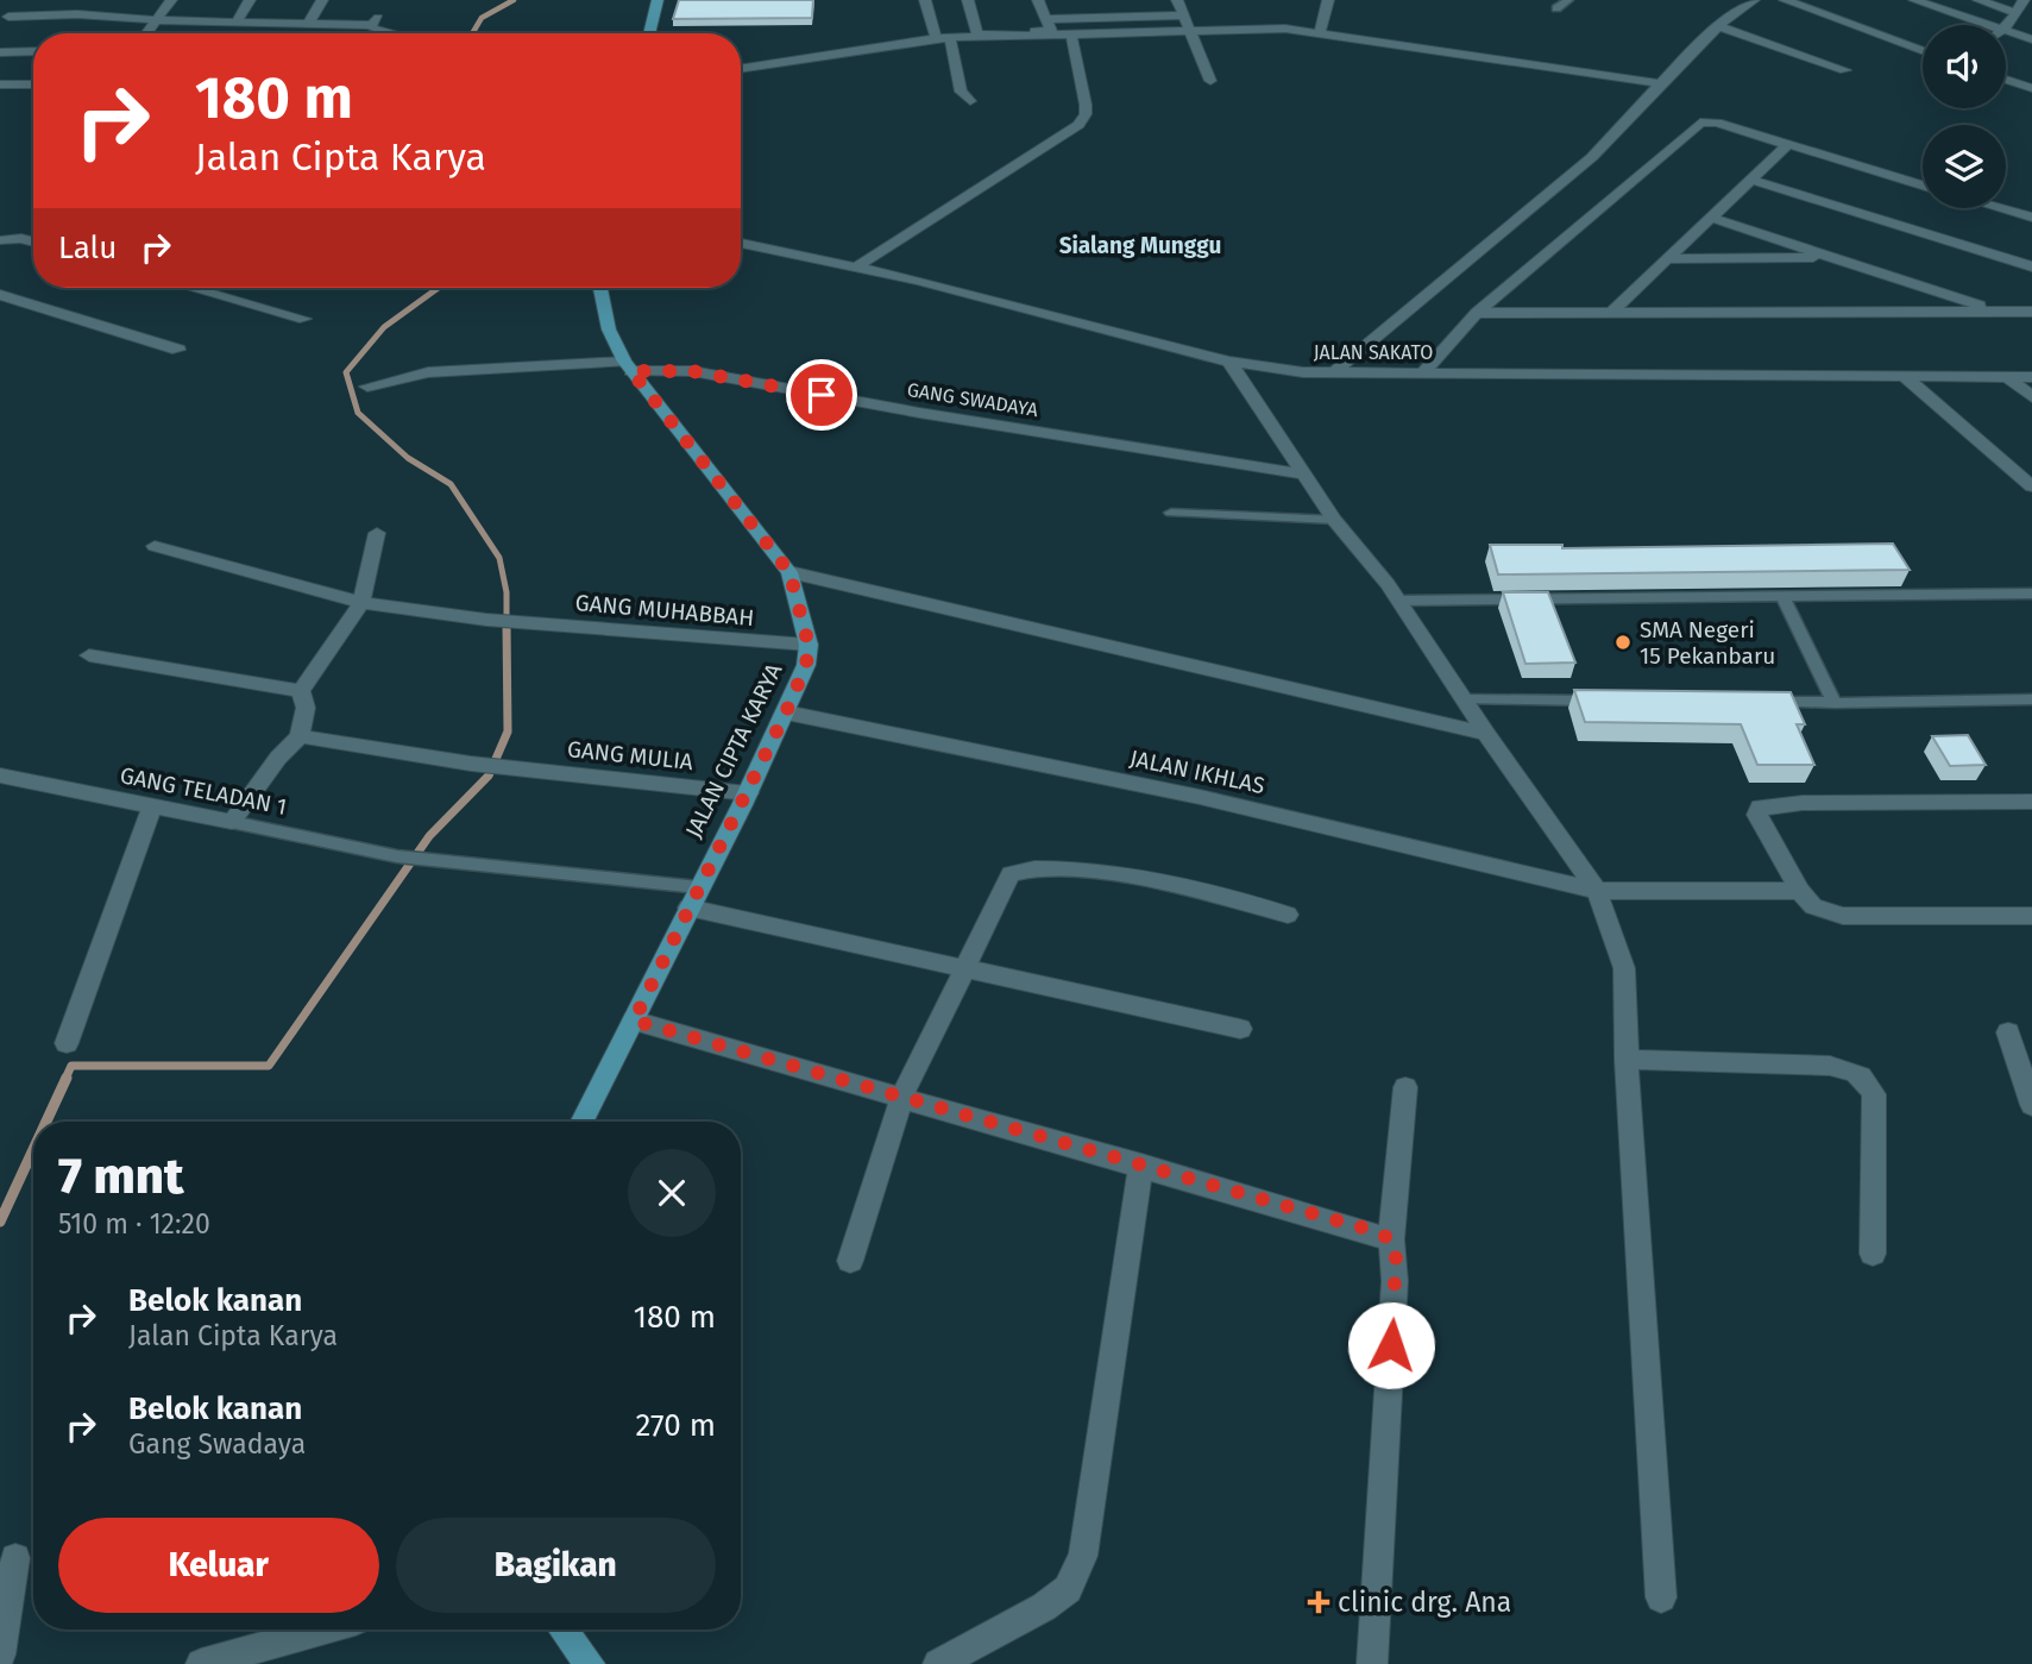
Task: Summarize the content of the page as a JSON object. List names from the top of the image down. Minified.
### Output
{"streets":{"main road":["JALAN CIPTA KARYA"],"street":["JALAN SAKATO","GANG SWADAYA","GANG MUHABBAH","GANG MULIA","JALAN IKHLAS","GANG TELADAN 1"]},"crossings":[["GANG SWADAYA","JALAN CIPTA KARYA"],["GANG MUHABBAH","JALAN CIPTA KARYA"],["JALAN CIPTA KARYA","GANG MULIA"],["JALAN CIPTA KARYA","JALAN IKHLAS"],["JALAN CIPTA KARYA","GANG TELADAN 1"]],"districts":["Sialang Munggu"],"places":{"other":["SMA Negeri 15 Pekanbaru"],"health":["clinic drg. Ana"]},"page":{"turn":["180 m","Jalan Cipta Karya"],"then":"Lalu","heading":["7 mnt","510 m · 12:20"],"list":[{"name":"Belok kanan","note":"Jalan Cipta Karya","value":"180 m"},{"name":"Belok kanan","note":"Gang Swadaya","value":"270 m"}],"buttons":["Keluar","Bagikan"]}}
